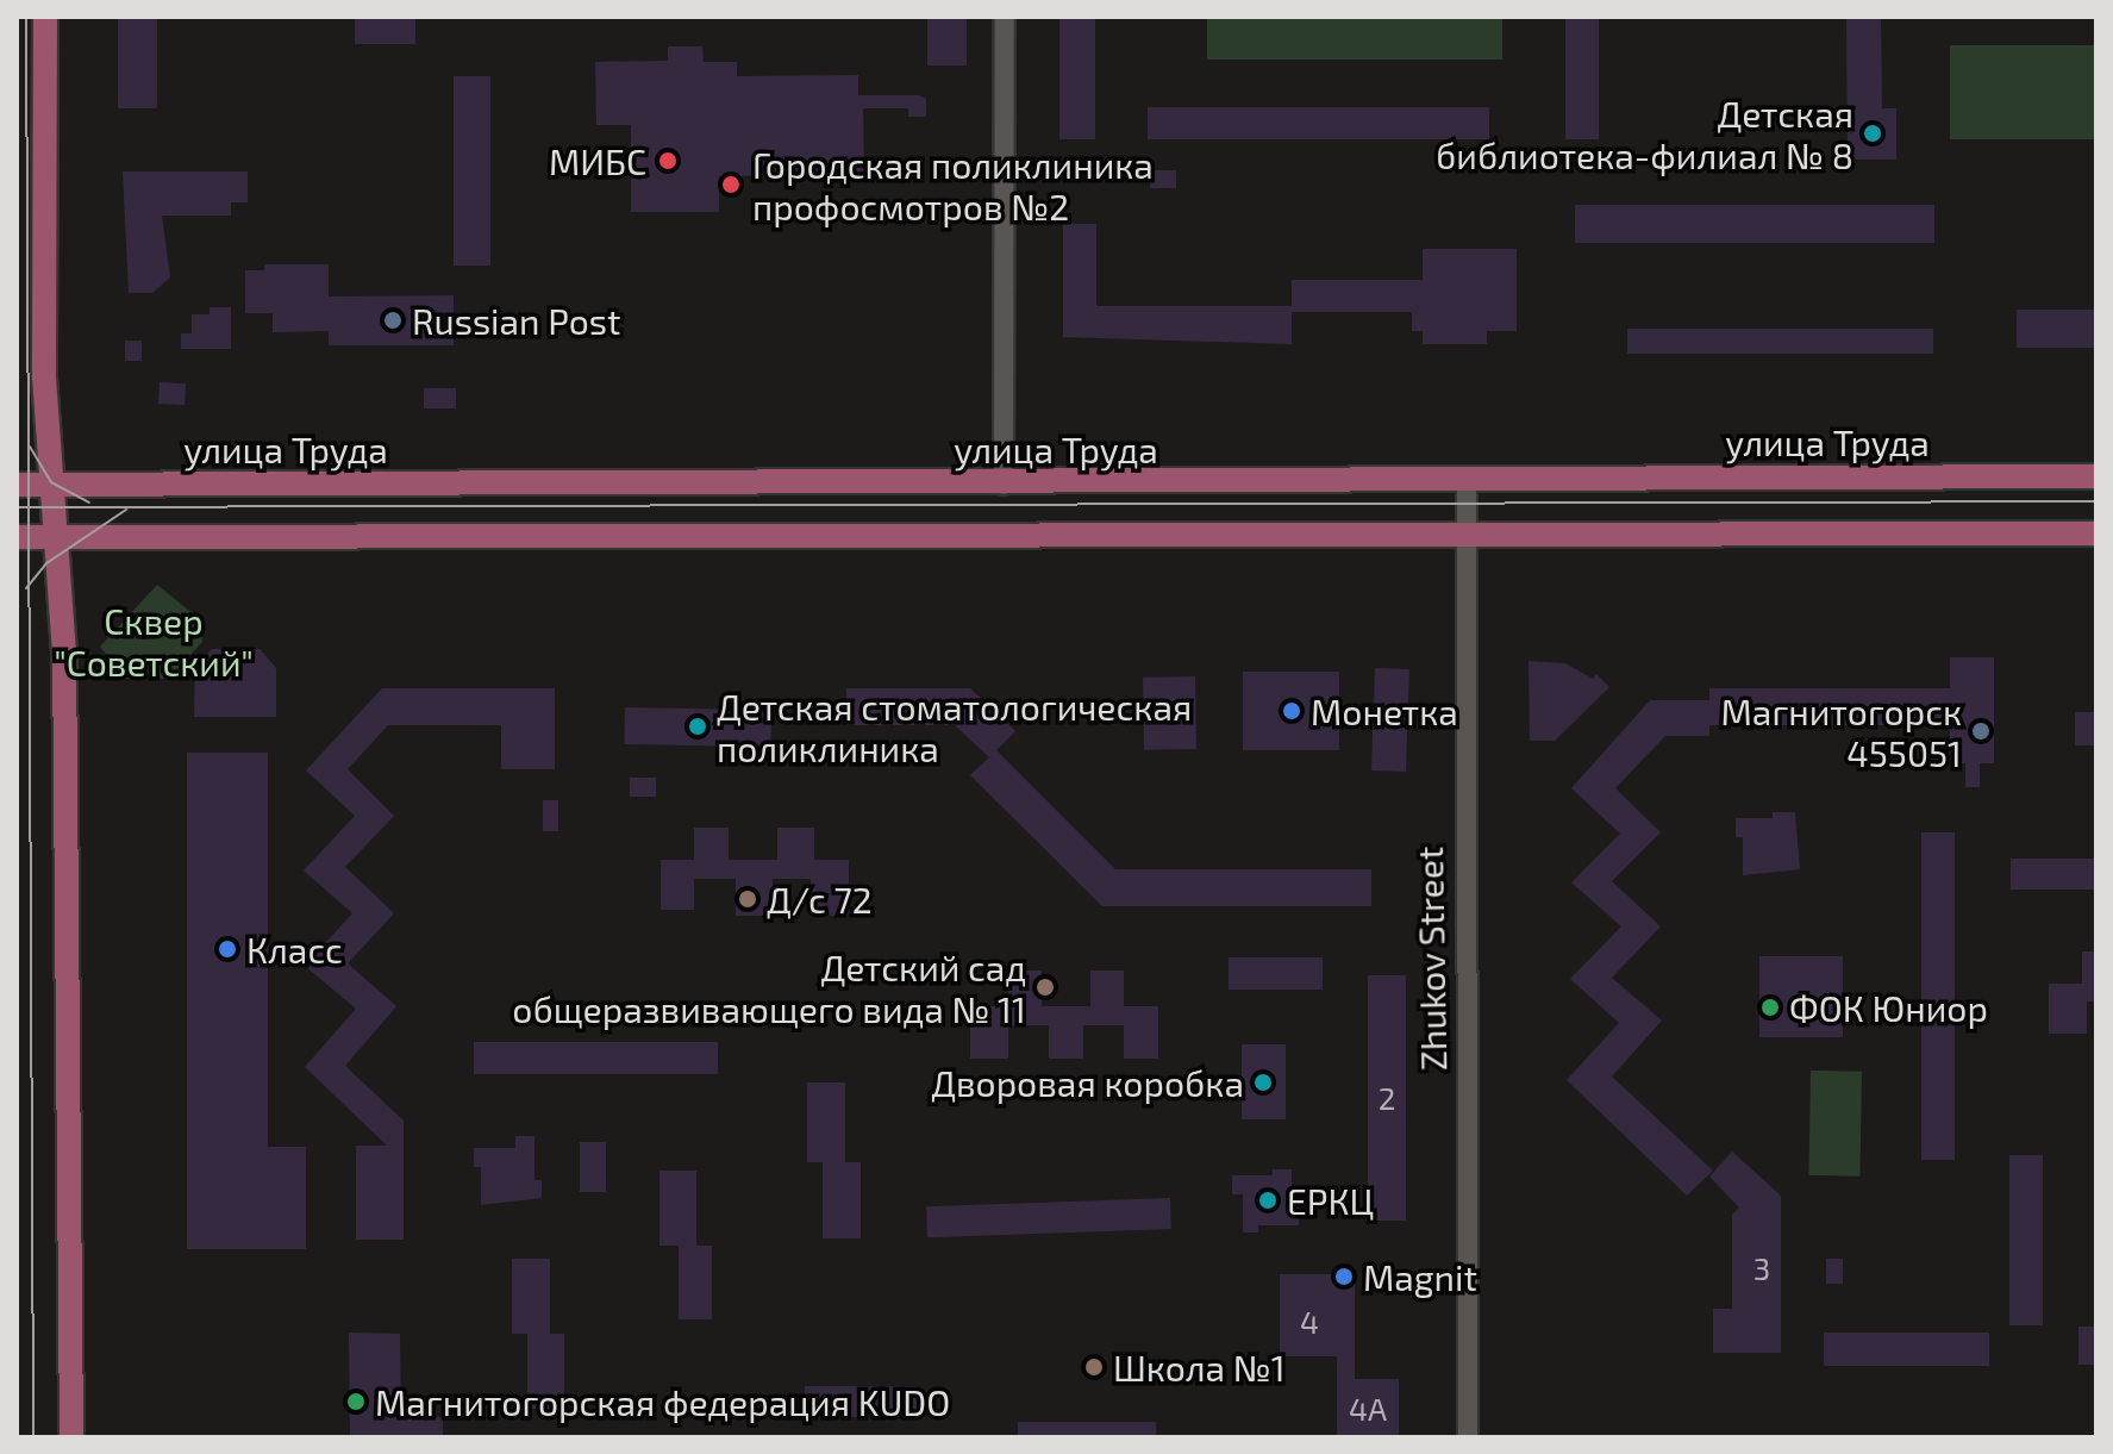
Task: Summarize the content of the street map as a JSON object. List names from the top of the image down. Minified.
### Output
{"streets":{"main road":["улица Труда"],"street":["Zhukov Street"]},"crossings":[["улица Труда","Zhukov Street"]],"parks":["Сквер \"Советский\""],"places":["Детская библиотека-филиал № 8","МИБС","Городская поликлиника профосмотров №2","Russian Post","Монетка","Детская стоматологическая поликлиника","Магнитогорск 455051","Д/с 72","Класс","Детский сад общеразвивающего вида № 11","ФОК Юниор","Дворовая коробка","ЕРКЦ","Magnit","Школа №1","Магнитогорская федерация KUDO"],"house_numbers":["2","3","4","4А"]}
